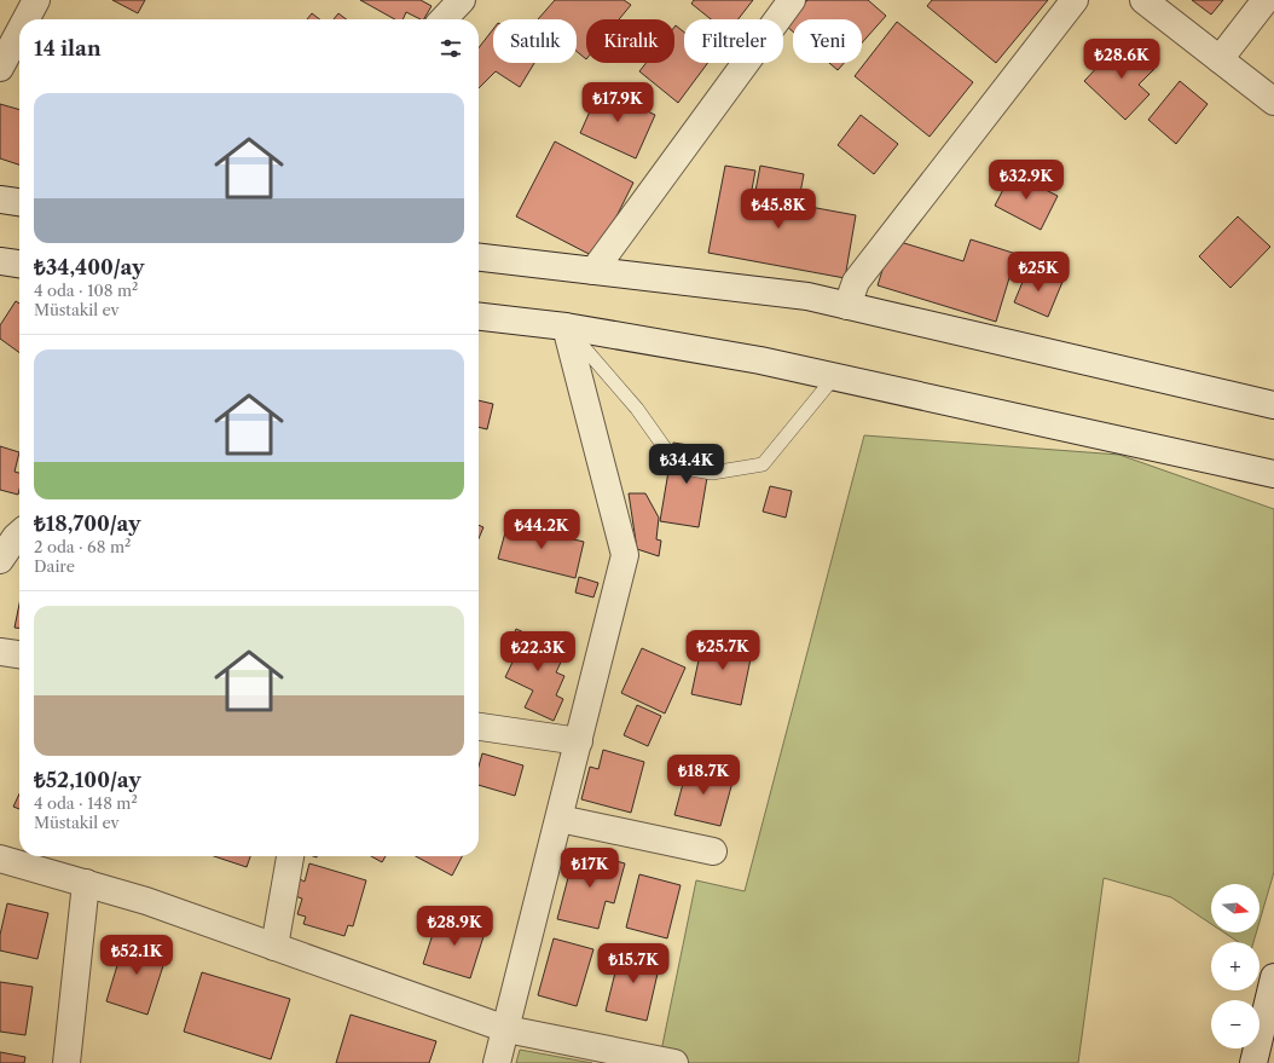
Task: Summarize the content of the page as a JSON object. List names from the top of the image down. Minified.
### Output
{"north":"right","page":{"chip":["Satılık","Kiralık","Filtreler","Yeni"],"heading":"14 ilan","price":["₺28.6K","₺17.9K","₺32.9K","₺45.8K","₺25K","₺34.4K","₺44.2K","₺25.7K","₺22.3K","₺18.7K","₺17K","₺28.9K","₺52.1K","₺15.7K"],"list":[{"name":"₺34,400/ay","note":"4 oda · 108 m² · Müstakil ev"},{"name":"₺18,700/ay","note":"2 oda · 68 m² · Daire"},{"name":"₺52,100/ay","note":"4 oda · 148 m² · Müstakil ev"}],"map_buttons":["+","−"]}}
